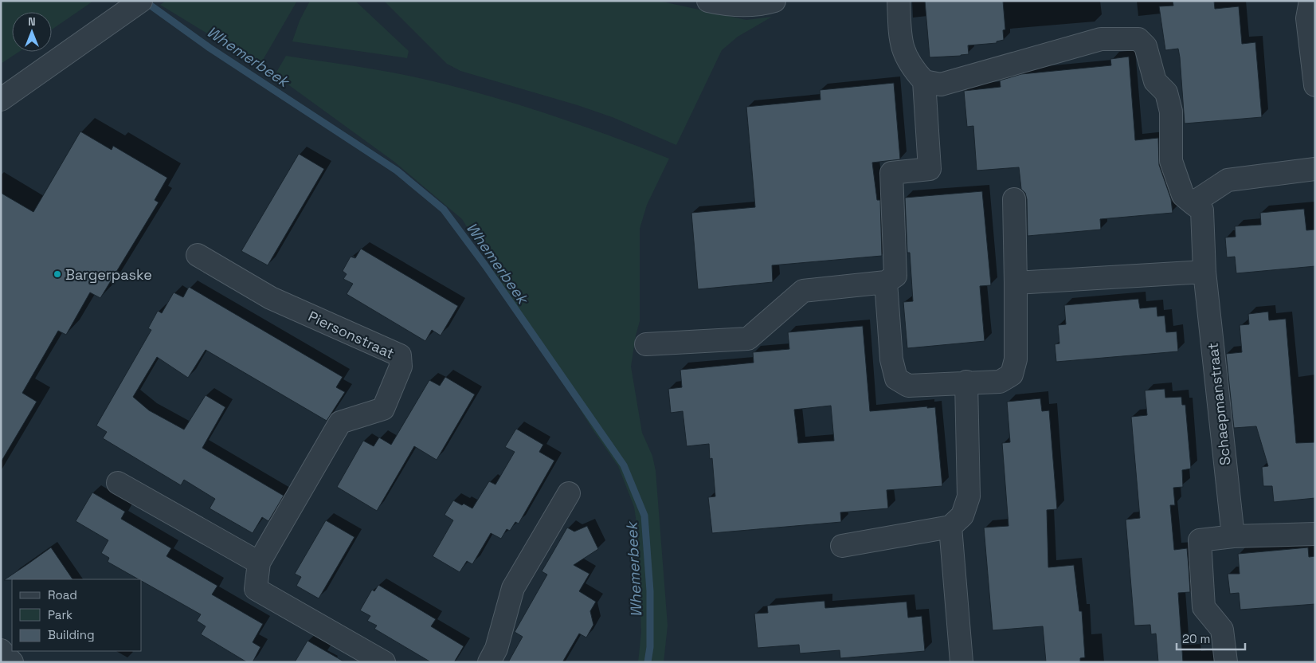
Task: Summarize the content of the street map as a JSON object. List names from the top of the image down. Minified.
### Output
{"streets":{"street":["Piersonstraat","Schaepmanstraat"]},"water":["Whemerbeek"],"places":["Bargerpaske"],"legend":["Road","Park","Building"],"scale_bar":"20 m","north":"top"}
